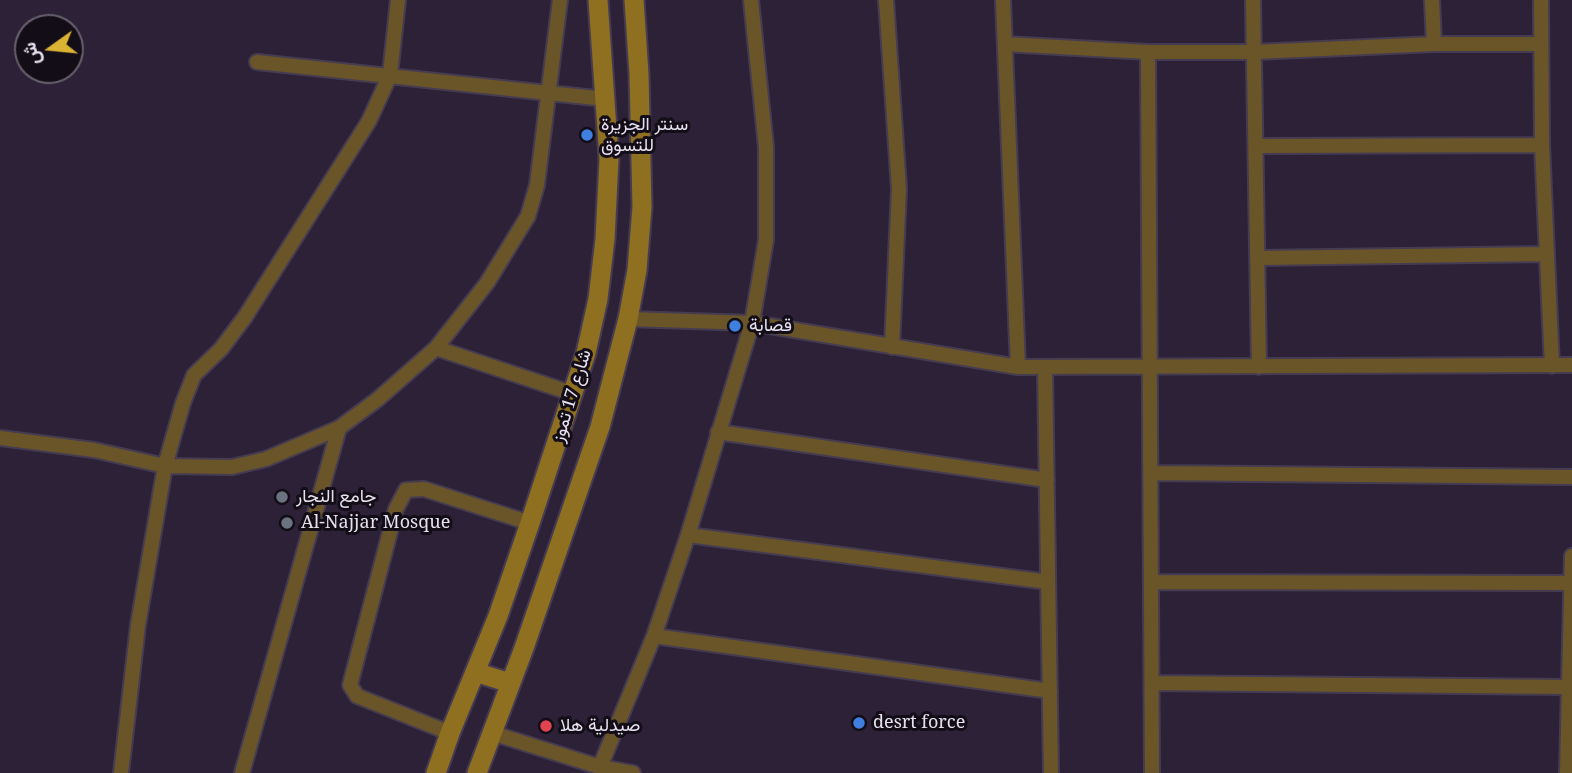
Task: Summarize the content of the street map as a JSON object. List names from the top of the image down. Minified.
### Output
{"streets":{"main road":["شارع 17 تموز"]},"places":["سنتر الجزيرة للتسوق","قصابة","جامع النجار","Al-Najjar Mosque","desrt force","صيدلية هلا"],"north":"left"}
